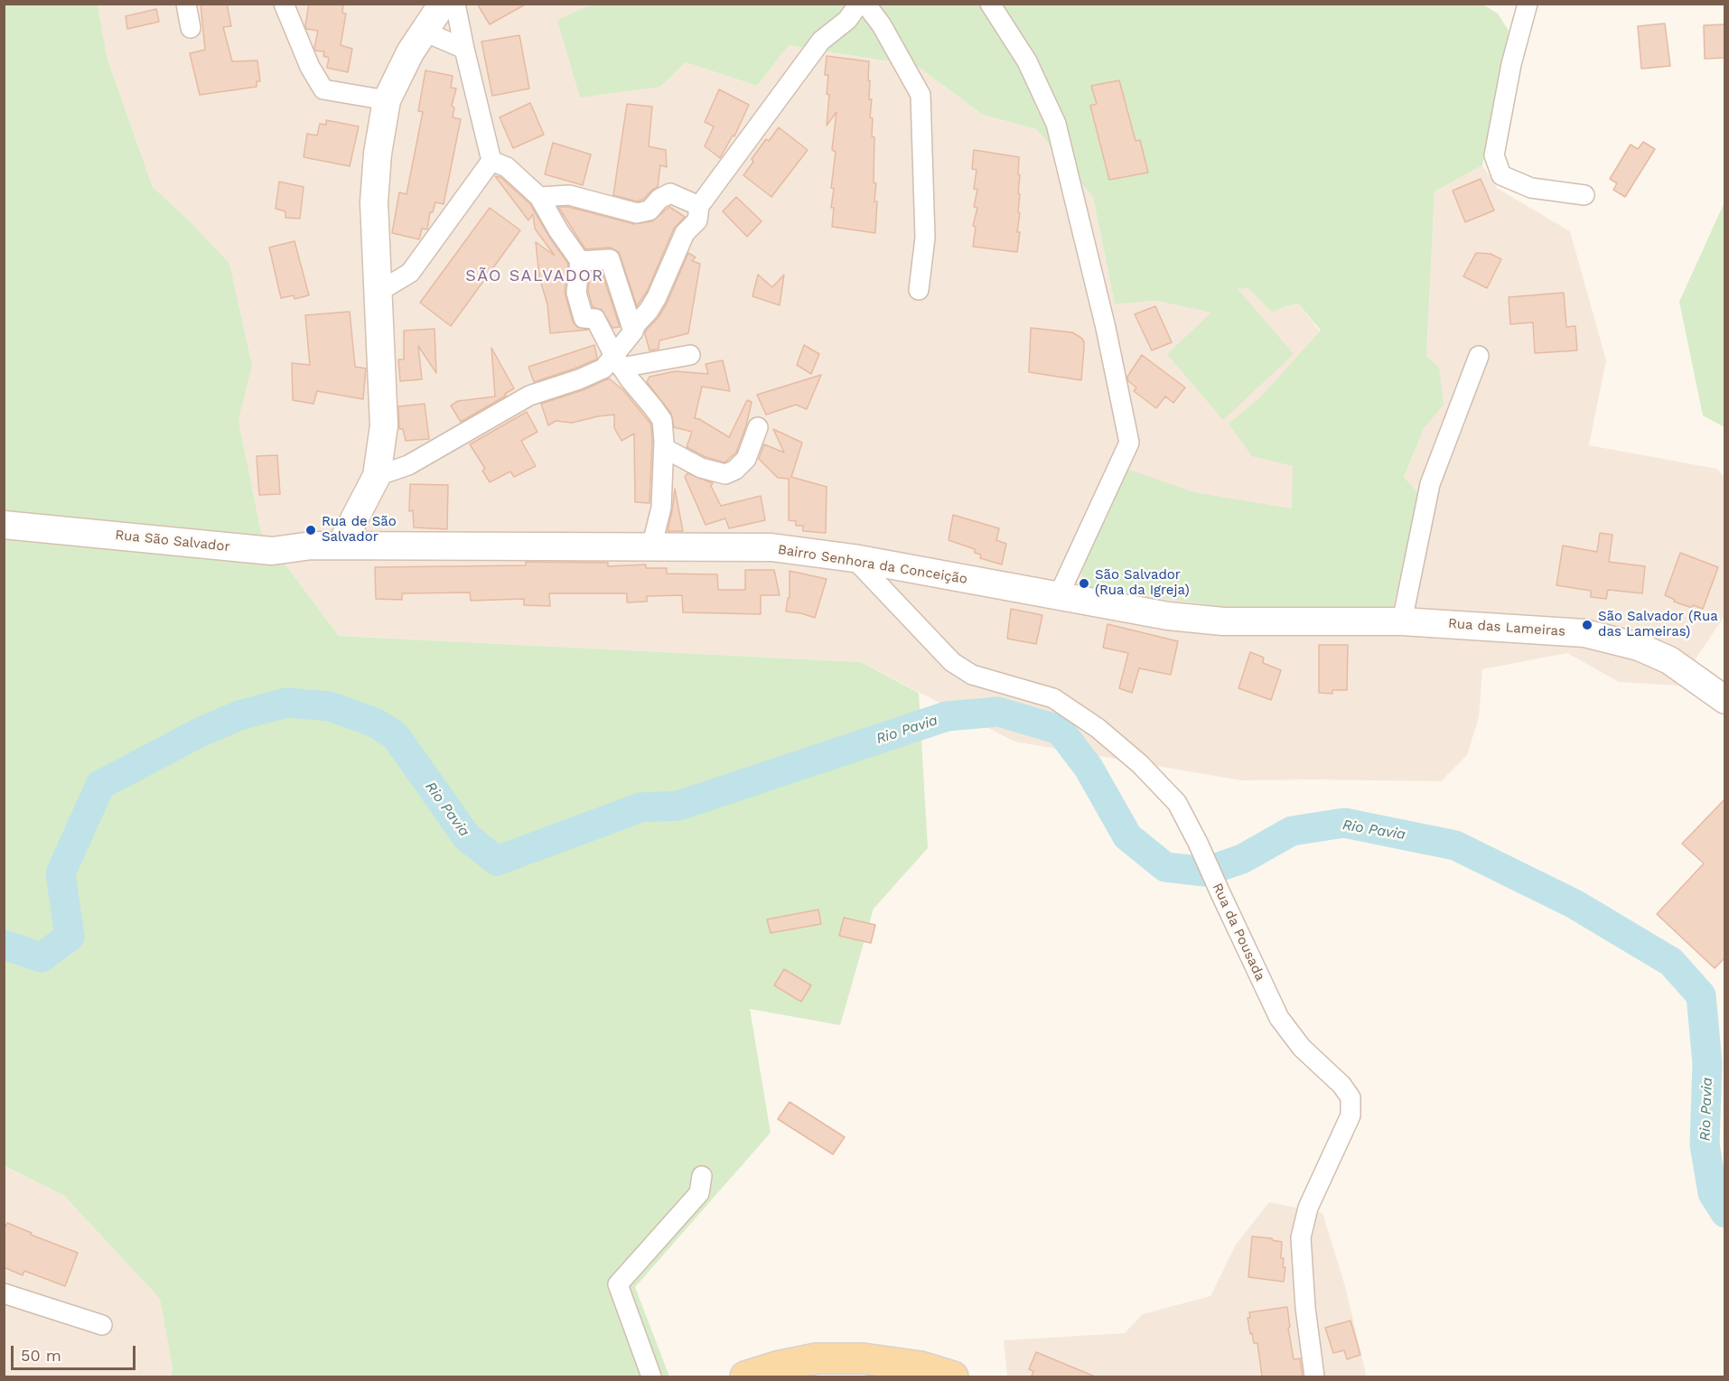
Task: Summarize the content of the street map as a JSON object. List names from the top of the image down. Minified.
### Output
{"streets":{"street":["Rua São Salvador","Bairro Senhora da Conceição","Rua das Lameiras","Rua da Pousada"]},"crossings":[["Rua São Salvador","Bairro Senhora da Conceição"],["Bairro Senhora da Conceição","Rua das Lameiras"],["Bairro Senhora da Conceição","Rua da Pousada"]],"districts":["SÃO SALVADOR"],"water":["Rio Pavia"],"places":["Rua de São Salvador","São Salvador (Rua da Igreja)","São Salvador (Rua das Lameiras)"],"scale_bar":"50 m"}
